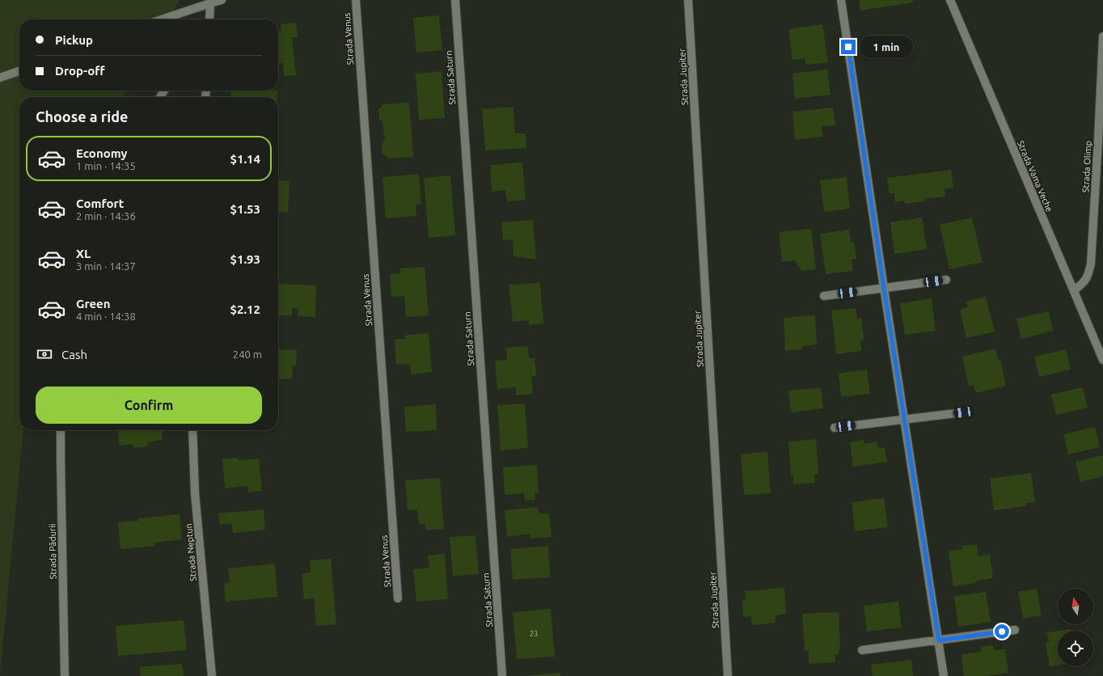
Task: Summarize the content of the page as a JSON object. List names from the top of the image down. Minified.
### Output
{"streets":{"street":["Strada Venus","Strada Jupiter","Strada Saturn","Strada Olimp","Strada Vama Veche","Strada Pădurii","Strada Neptun"]},"crossings":[["Strada Olimp","Strada Vama Veche"]],"house_numbers":["23"],"north":"top","page":{"banner":["Pickup","Drop-off"],"bubble":"1 min","heading":"Choose a ride","list":[{"name":"Economy","note":"1 min · 14:35","value":"$1.14"},{"name":"Comfort","note":"2 min · 14:36","value":"$1.53"},{"name":"XL","note":"3 min · 14:37","value":"$1.93"},{"name":"Green","note":"4 min · 14:38","value":"$2.12"}],"pay":["Cash","240 m"],"buttons":"Confirm"}}
